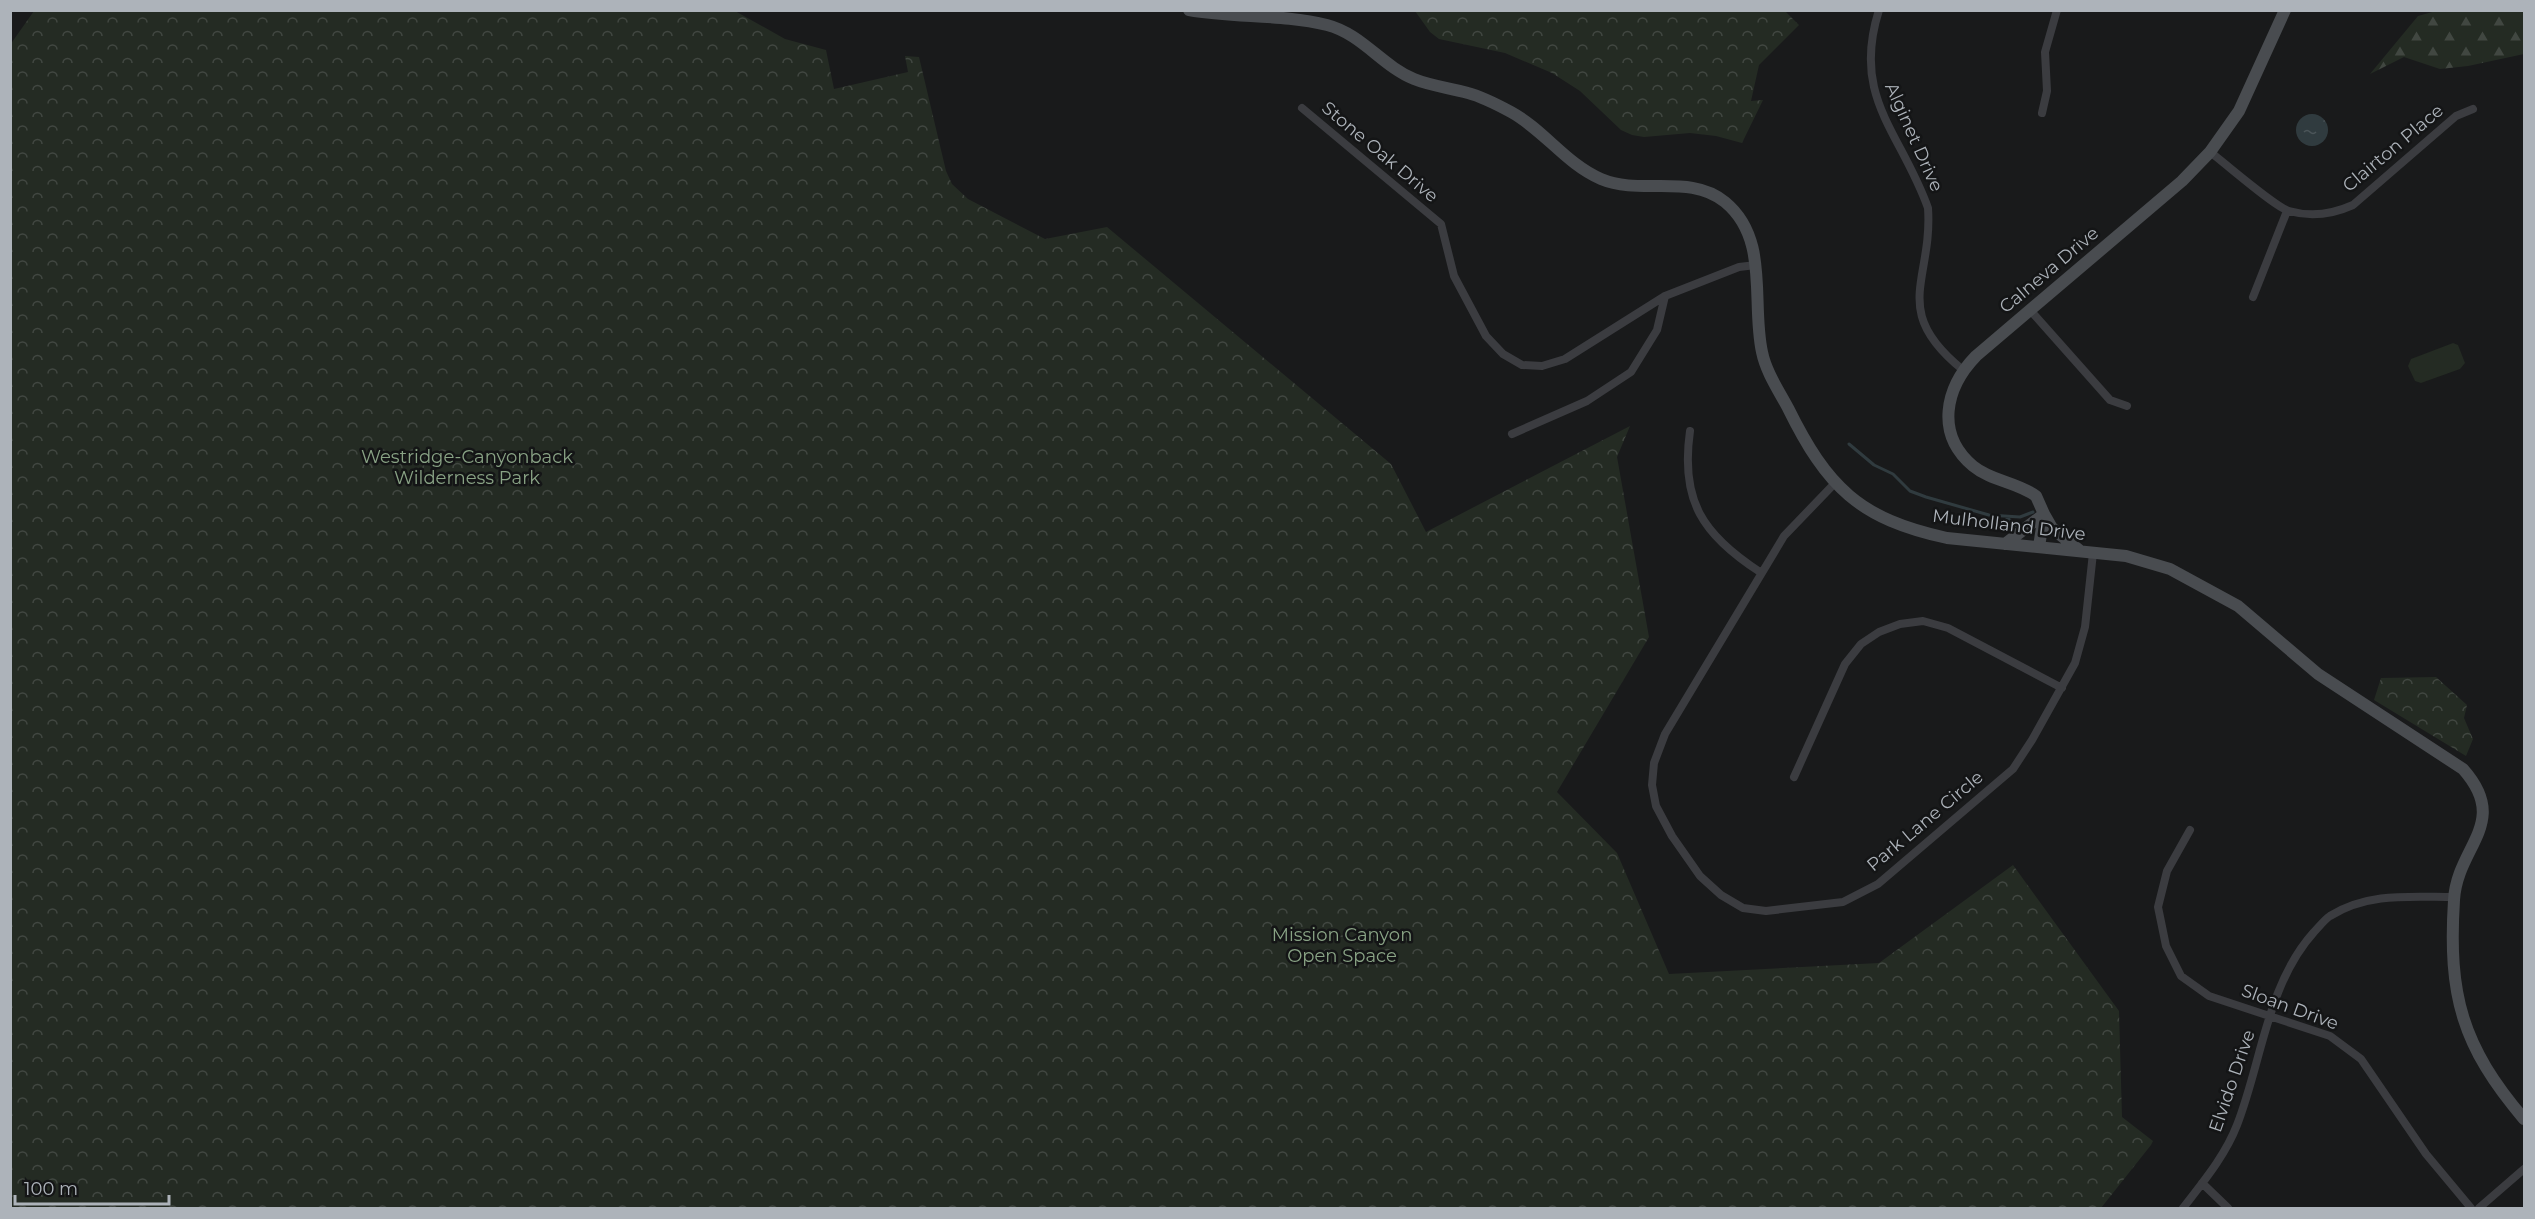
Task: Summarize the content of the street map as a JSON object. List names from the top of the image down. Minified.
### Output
{"streets":{"main road":["Calneva Drive","Mulholland Drive"],"street":["Alginet Drive","Clairton Place","Stone Oak Drive","Park Lane Circle","Sloan Drive","Elvido Drive"]},"crossings":[["Alginet Drive","Calneva Drive"],["Clairton Place","Calneva Drive"],["Stone Oak Drive","Mulholland Drive"],["Calneva Drive","Mulholland Drive"],["Calneva Drive","Park Lane Circle"],["Mulholland Drive","Park Lane Circle"],["Mulholland Drive","Elvido Drive"],["Sloan Drive","Elvido Drive"]],"parks":["Westridge-Canyonback Wilderness Park","Mission Canyon Open Space"],"scale_bar":"100 m"}
